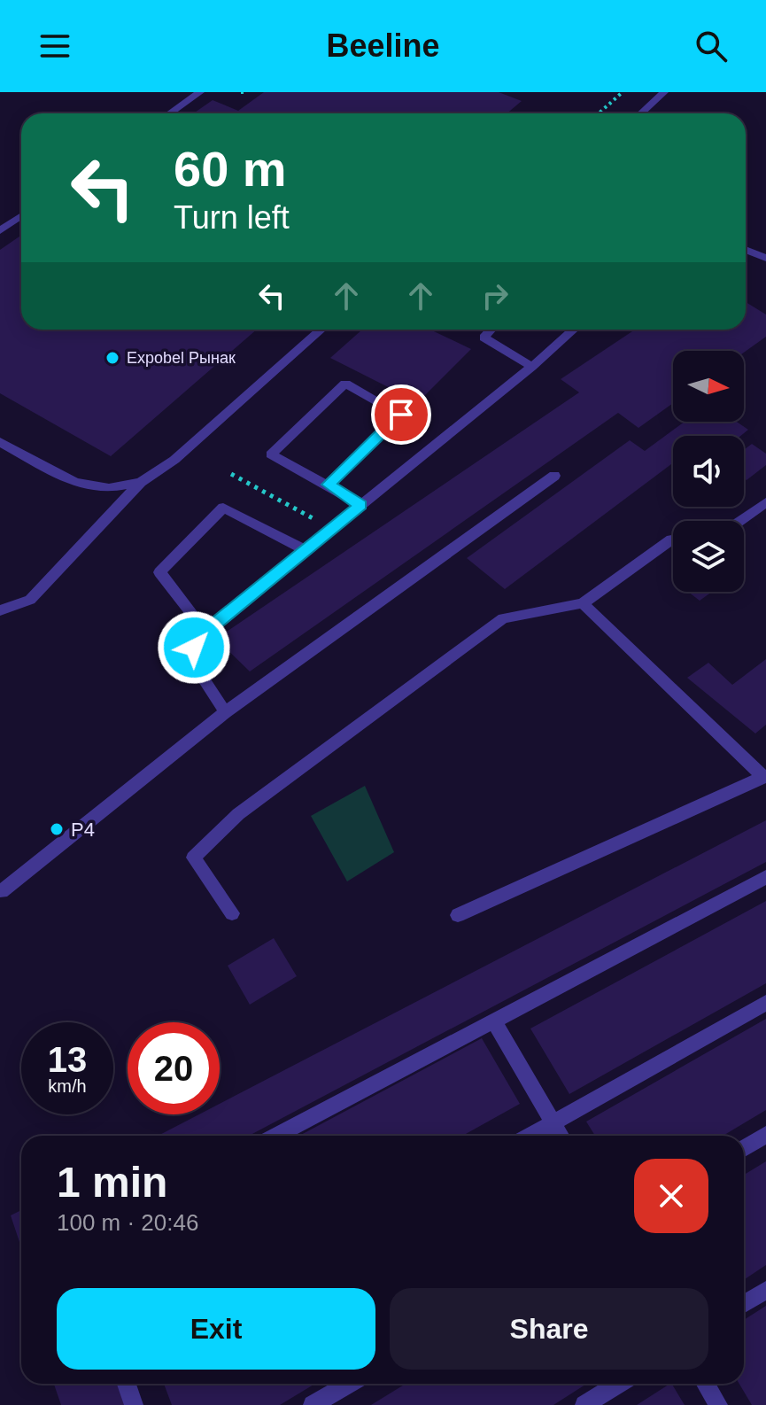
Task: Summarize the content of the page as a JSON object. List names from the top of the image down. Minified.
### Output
{"places":["Expobel Рынак","P4"],"north":"right","page":{"header":"Beeline","turn":["60 m","Turn left"],"speed":"13 km/h","limit":"20","heading":["1 min","100 m · 20:46"],"buttons":["Exit","Share"]}}
